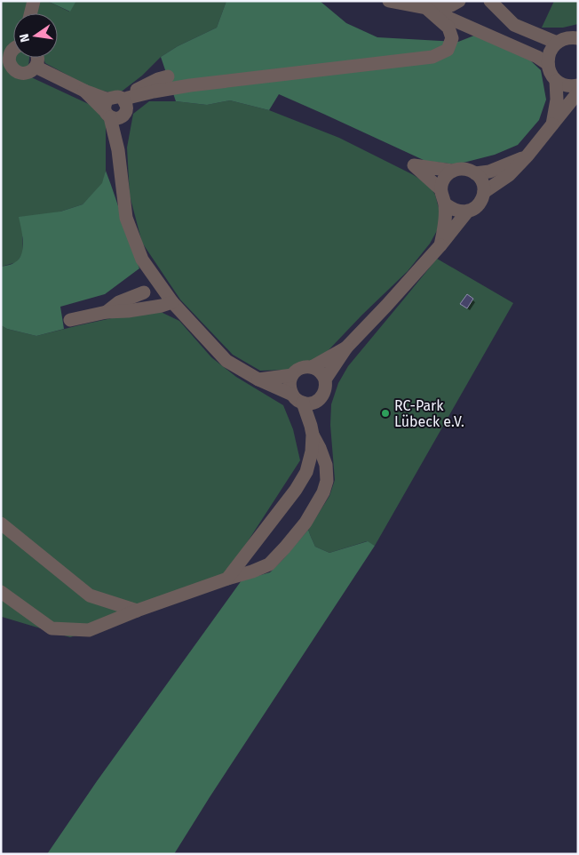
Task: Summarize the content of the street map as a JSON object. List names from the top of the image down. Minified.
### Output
{"places":["RC-Park Lübeck e.V."],"north":"left"}
